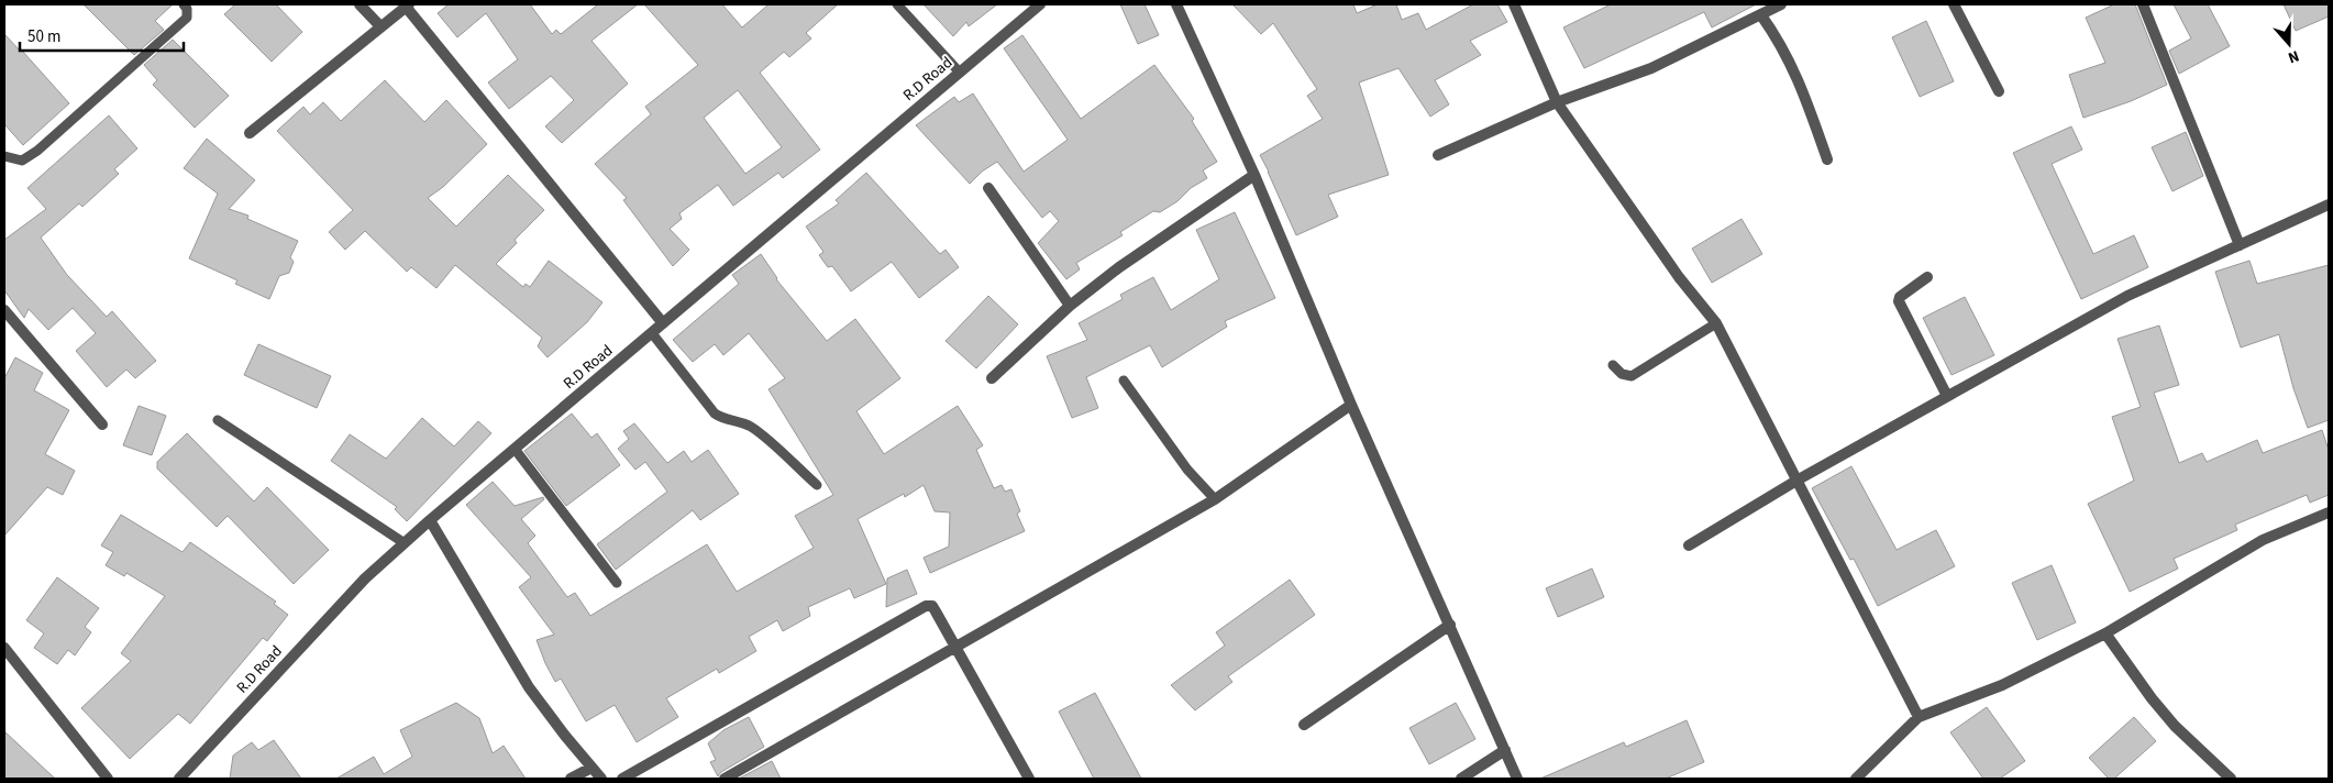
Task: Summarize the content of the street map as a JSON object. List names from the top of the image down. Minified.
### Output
{"streets":{"street":["R.D Road"]},"scale_bar":"50 m","north":"bottom"}
